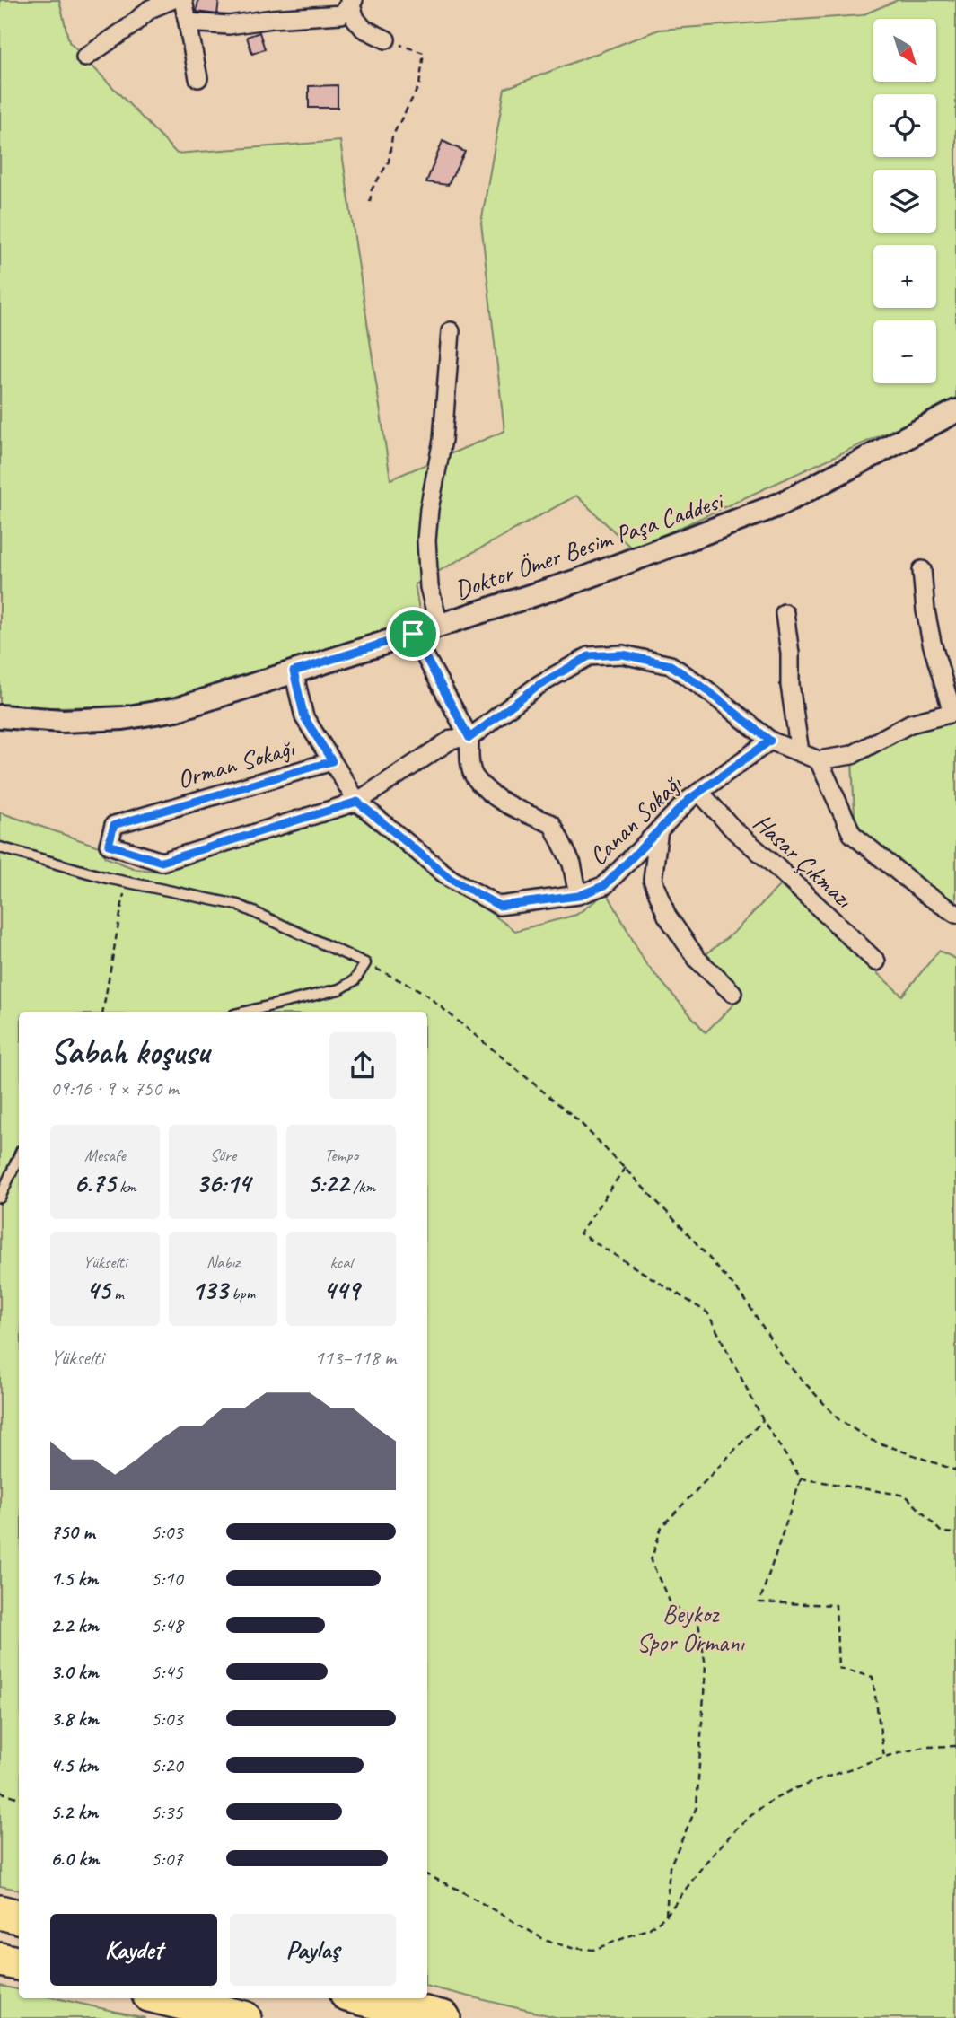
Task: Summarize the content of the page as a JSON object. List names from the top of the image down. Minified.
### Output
{"streets":{"street":["Doktor Ömer Besim Paşa Caddesi","Orman Sokağı","Canan Sokağı","Hasar Çıkmazı"]},"crossings":[["Doktor Ömer Besim Paşa Caddesi","Orman Sokağı"],["Orman Sokağı","Canan Sokağı"],["Canan Sokağı","Hasar Çıkmazı"]],"parks":["Beykoz Spor Ormanı"],"north":"bottom right","page":{"map_buttons":["+","−"],"heading":["Sabah koşusu","09:16 · 9 × 750 m"],"stats":[["Mesafe","6.75 km"],["Süre","36:14"],["Tempo","5:22 /km"],["Yükselti","45 m"],["Nabız","133 bpm"],["kcal","449"]],"chart":["Yükselti","113–118 m"],"list":[{"name":"750 m","note":"5:03"},{"name":"1.5 km","note":"5:10"},{"name":"2.2 km","note":"5:48"},{"name":"3.0 km","note":"5:45"},{"name":"3.8 km","note":"5:03"},{"name":"4.5 km","note":"5:20"},{"name":"5.2 km","note":"5:35"},{"name":"6.0 km","note":"5:07"}],"buttons":["Kaydet","Paylaş"]}}
